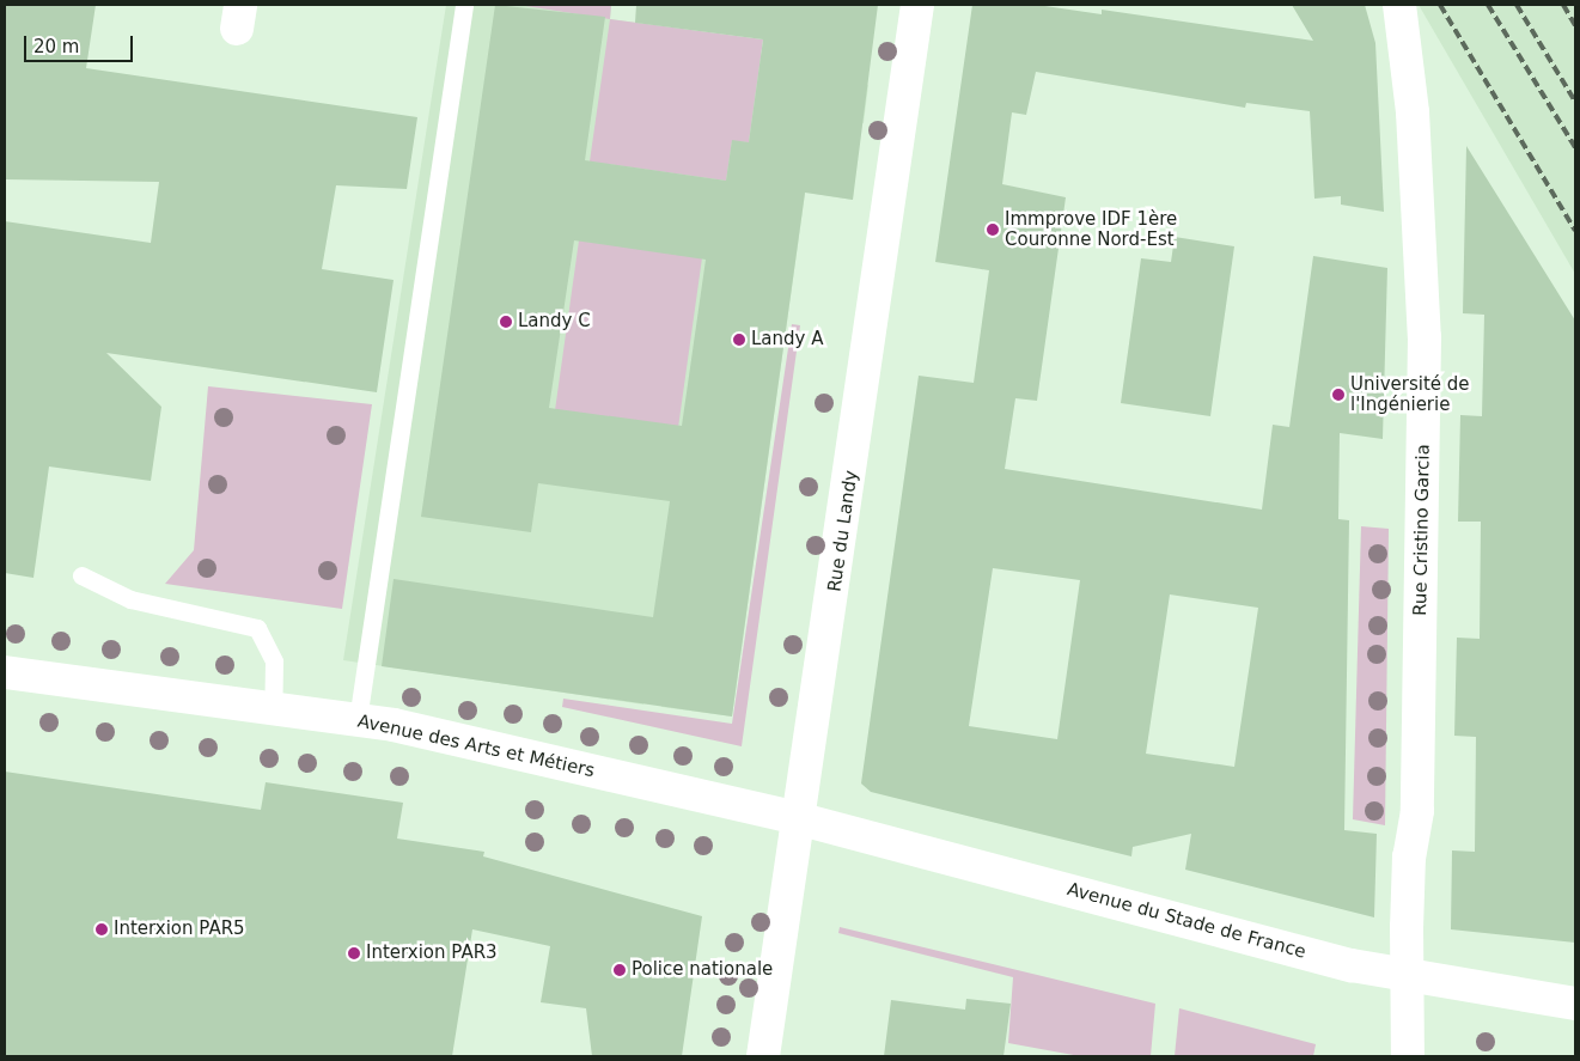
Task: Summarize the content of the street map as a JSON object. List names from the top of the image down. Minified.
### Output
{"streets":{"street":["Rue Cristino Garcia","Rue du Landy","Avenue des Arts et Métiers","Avenue du Stade de France"]},"crossings":[["Rue Cristino Garcia","Avenue du Stade de France"],["Rue du Landy","Avenue des Arts et Métiers"],["Rue du Landy","Avenue du Stade de France"],["Avenue des Arts et Métiers","Avenue du Stade de France"]],"places":["Immprove IDF 1ère Couronne Nord-Est","Landy C","Landy A","Université de l'Ingénierie","Interxion PAR5","Interxion PAR3","Police nationale"],"scale_bar":"20 m"}
